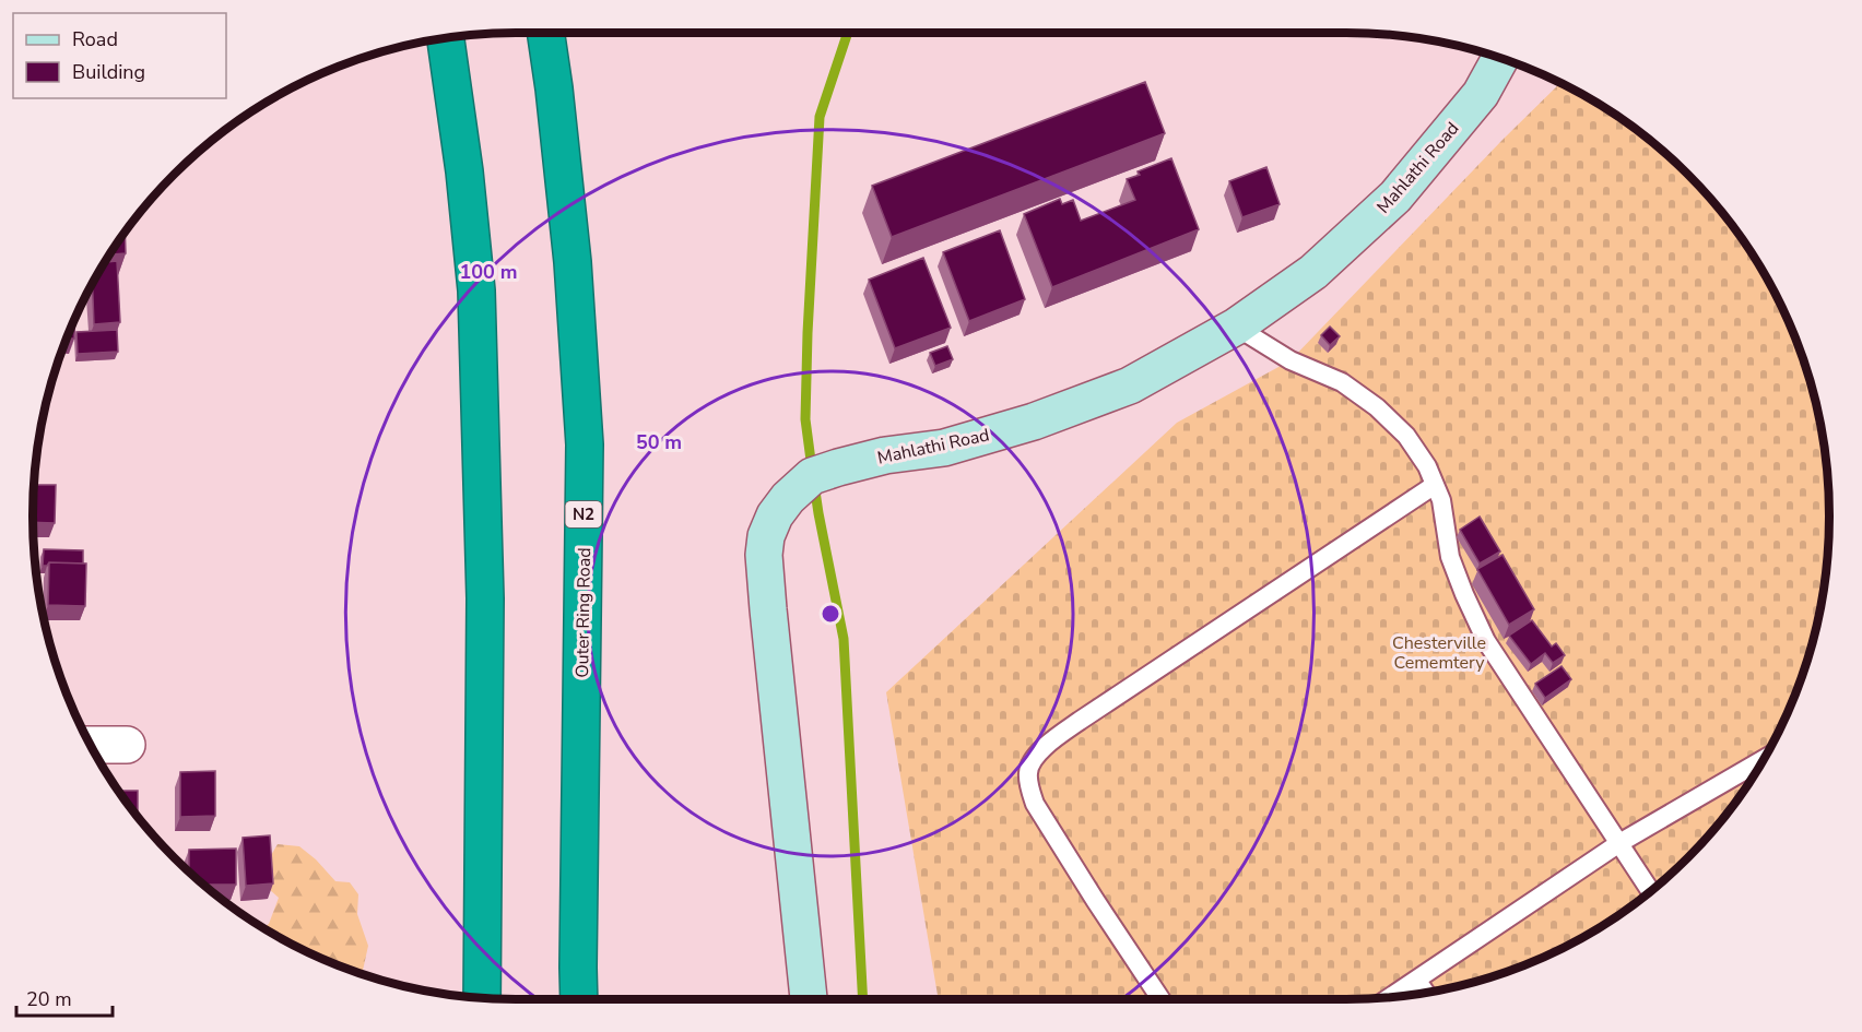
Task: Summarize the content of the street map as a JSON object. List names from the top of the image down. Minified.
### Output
{"streets":{"highway":["N2","Outer Ring Road"],"street":["Mahlathi Road"]},"parks":["Chesterville Cememtery"],"legend":["Road","Building"],"scale_bar":"20 m","rings":["100 m","50 m"]}
